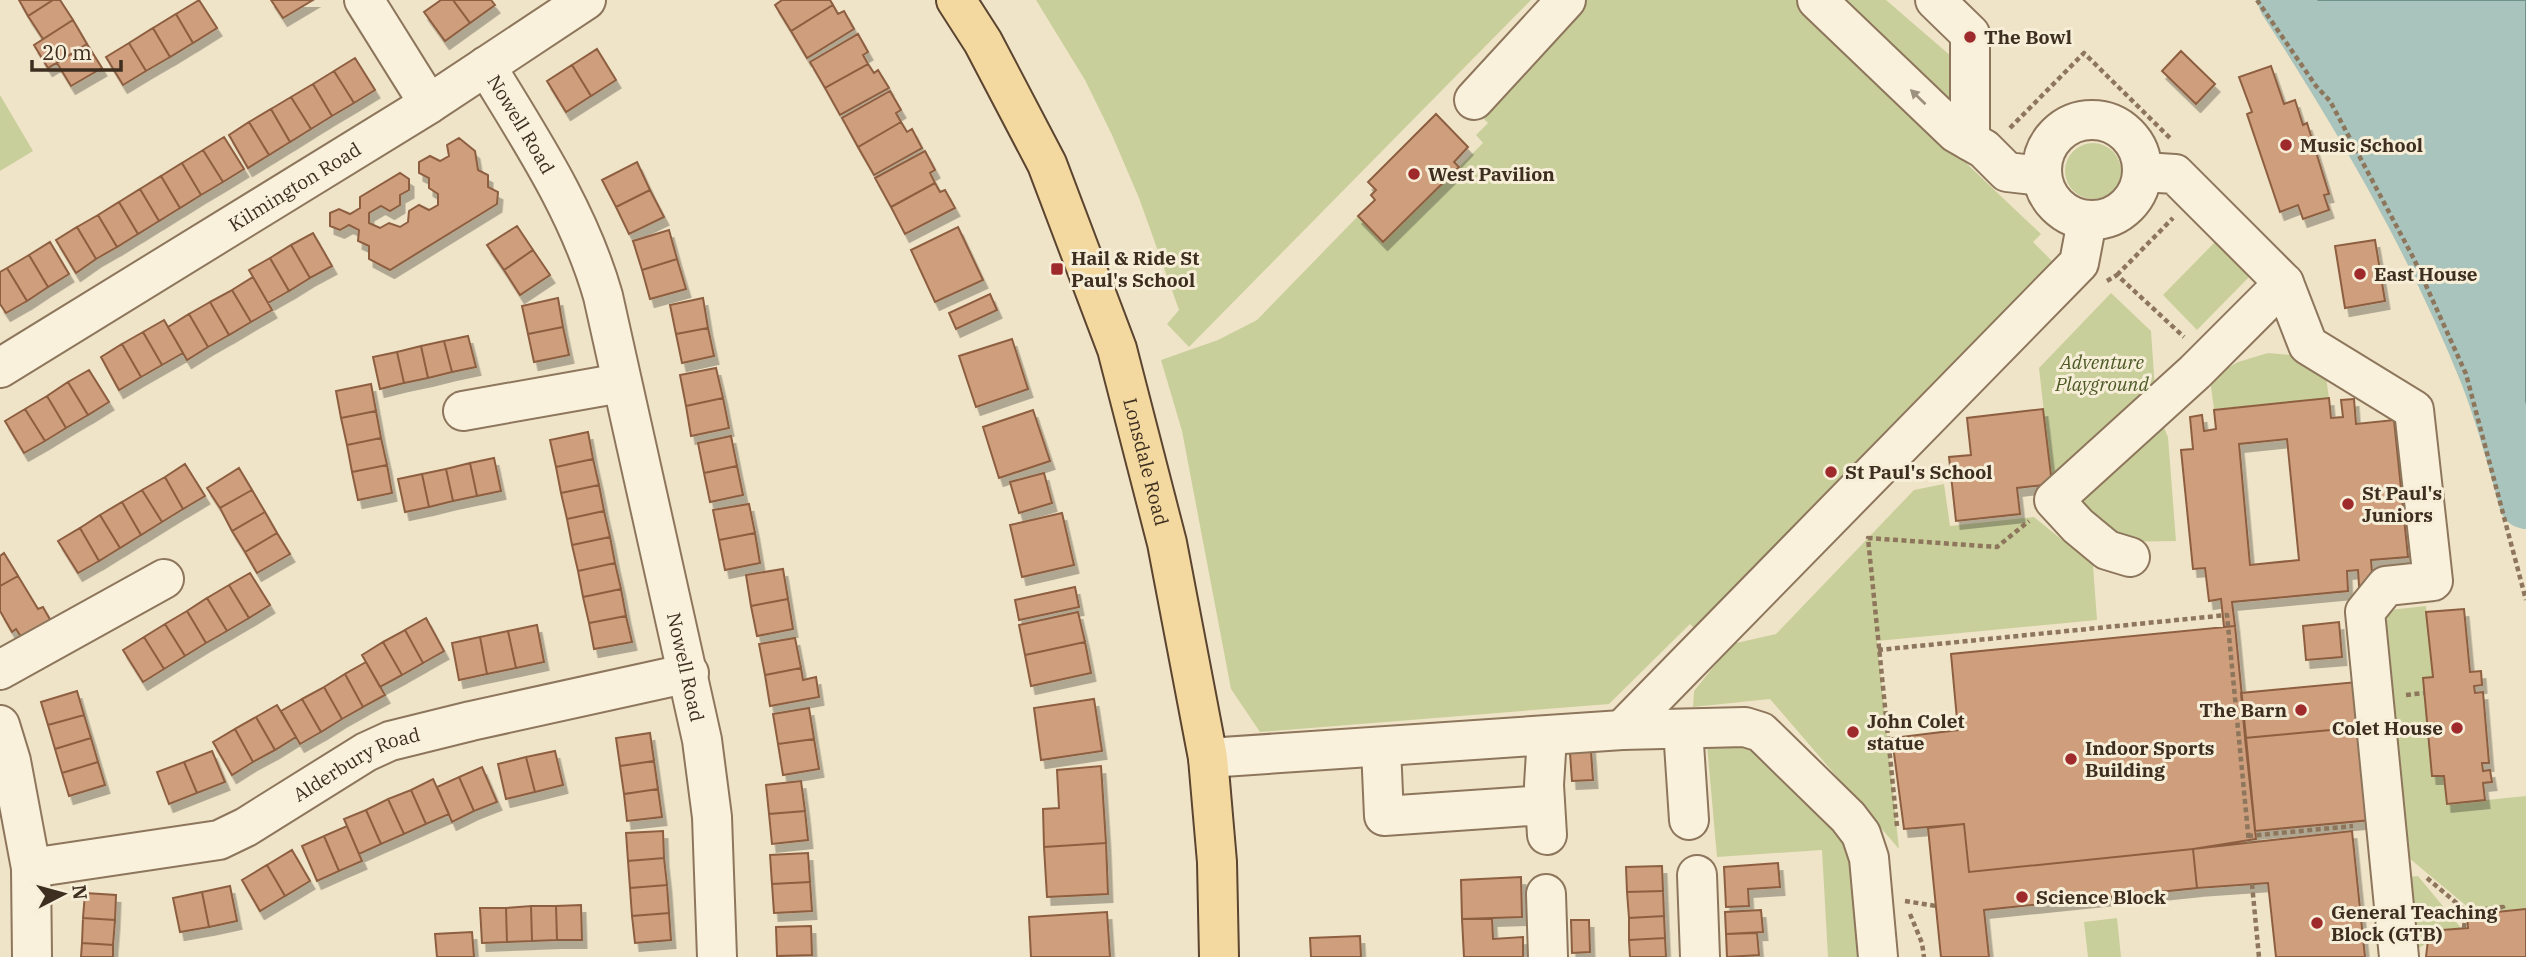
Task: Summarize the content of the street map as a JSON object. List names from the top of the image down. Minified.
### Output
{"streets":{"main road":["Lonsdale Road"],"street":["Nowell Road","Kilmington Road","Alderbury Road"]},"crossings":[["Nowell Road","Kilmington Road"],["Nowell Road","Alderbury Road"]],"parks":["Adventure Playground"],"places":{"other":["The Bowl","Music School","West Pavilion","East House","St Paul's School","St Paul's Juniors","The Barn","Colet House","John Colet statue","Indoor Sports Building","Science Block","General Teaching Block (GTB)"],"transit":["Hail & Ride St Paul's School"]},"scale_bar":"20 m","north":"right"}
